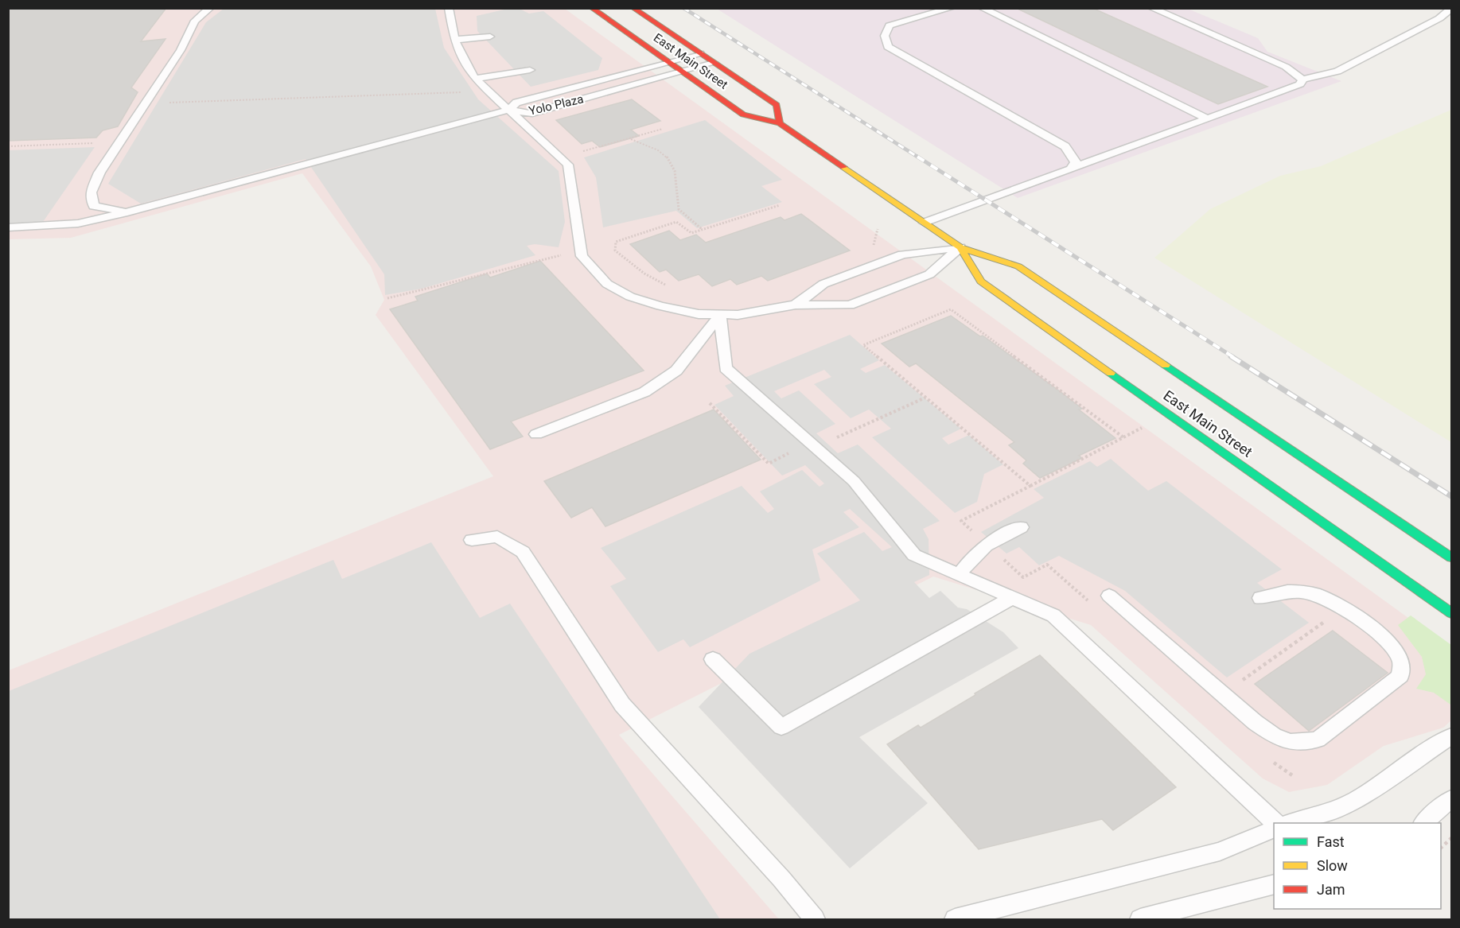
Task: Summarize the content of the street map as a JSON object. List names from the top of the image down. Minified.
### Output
{"streets":{"main road":["East Main Street"],"lane":["Yolo Plaza"]},"crossings":[["East Main Street","Yolo Plaza"]],"legend":["Fast","Slow","Jam"]}
